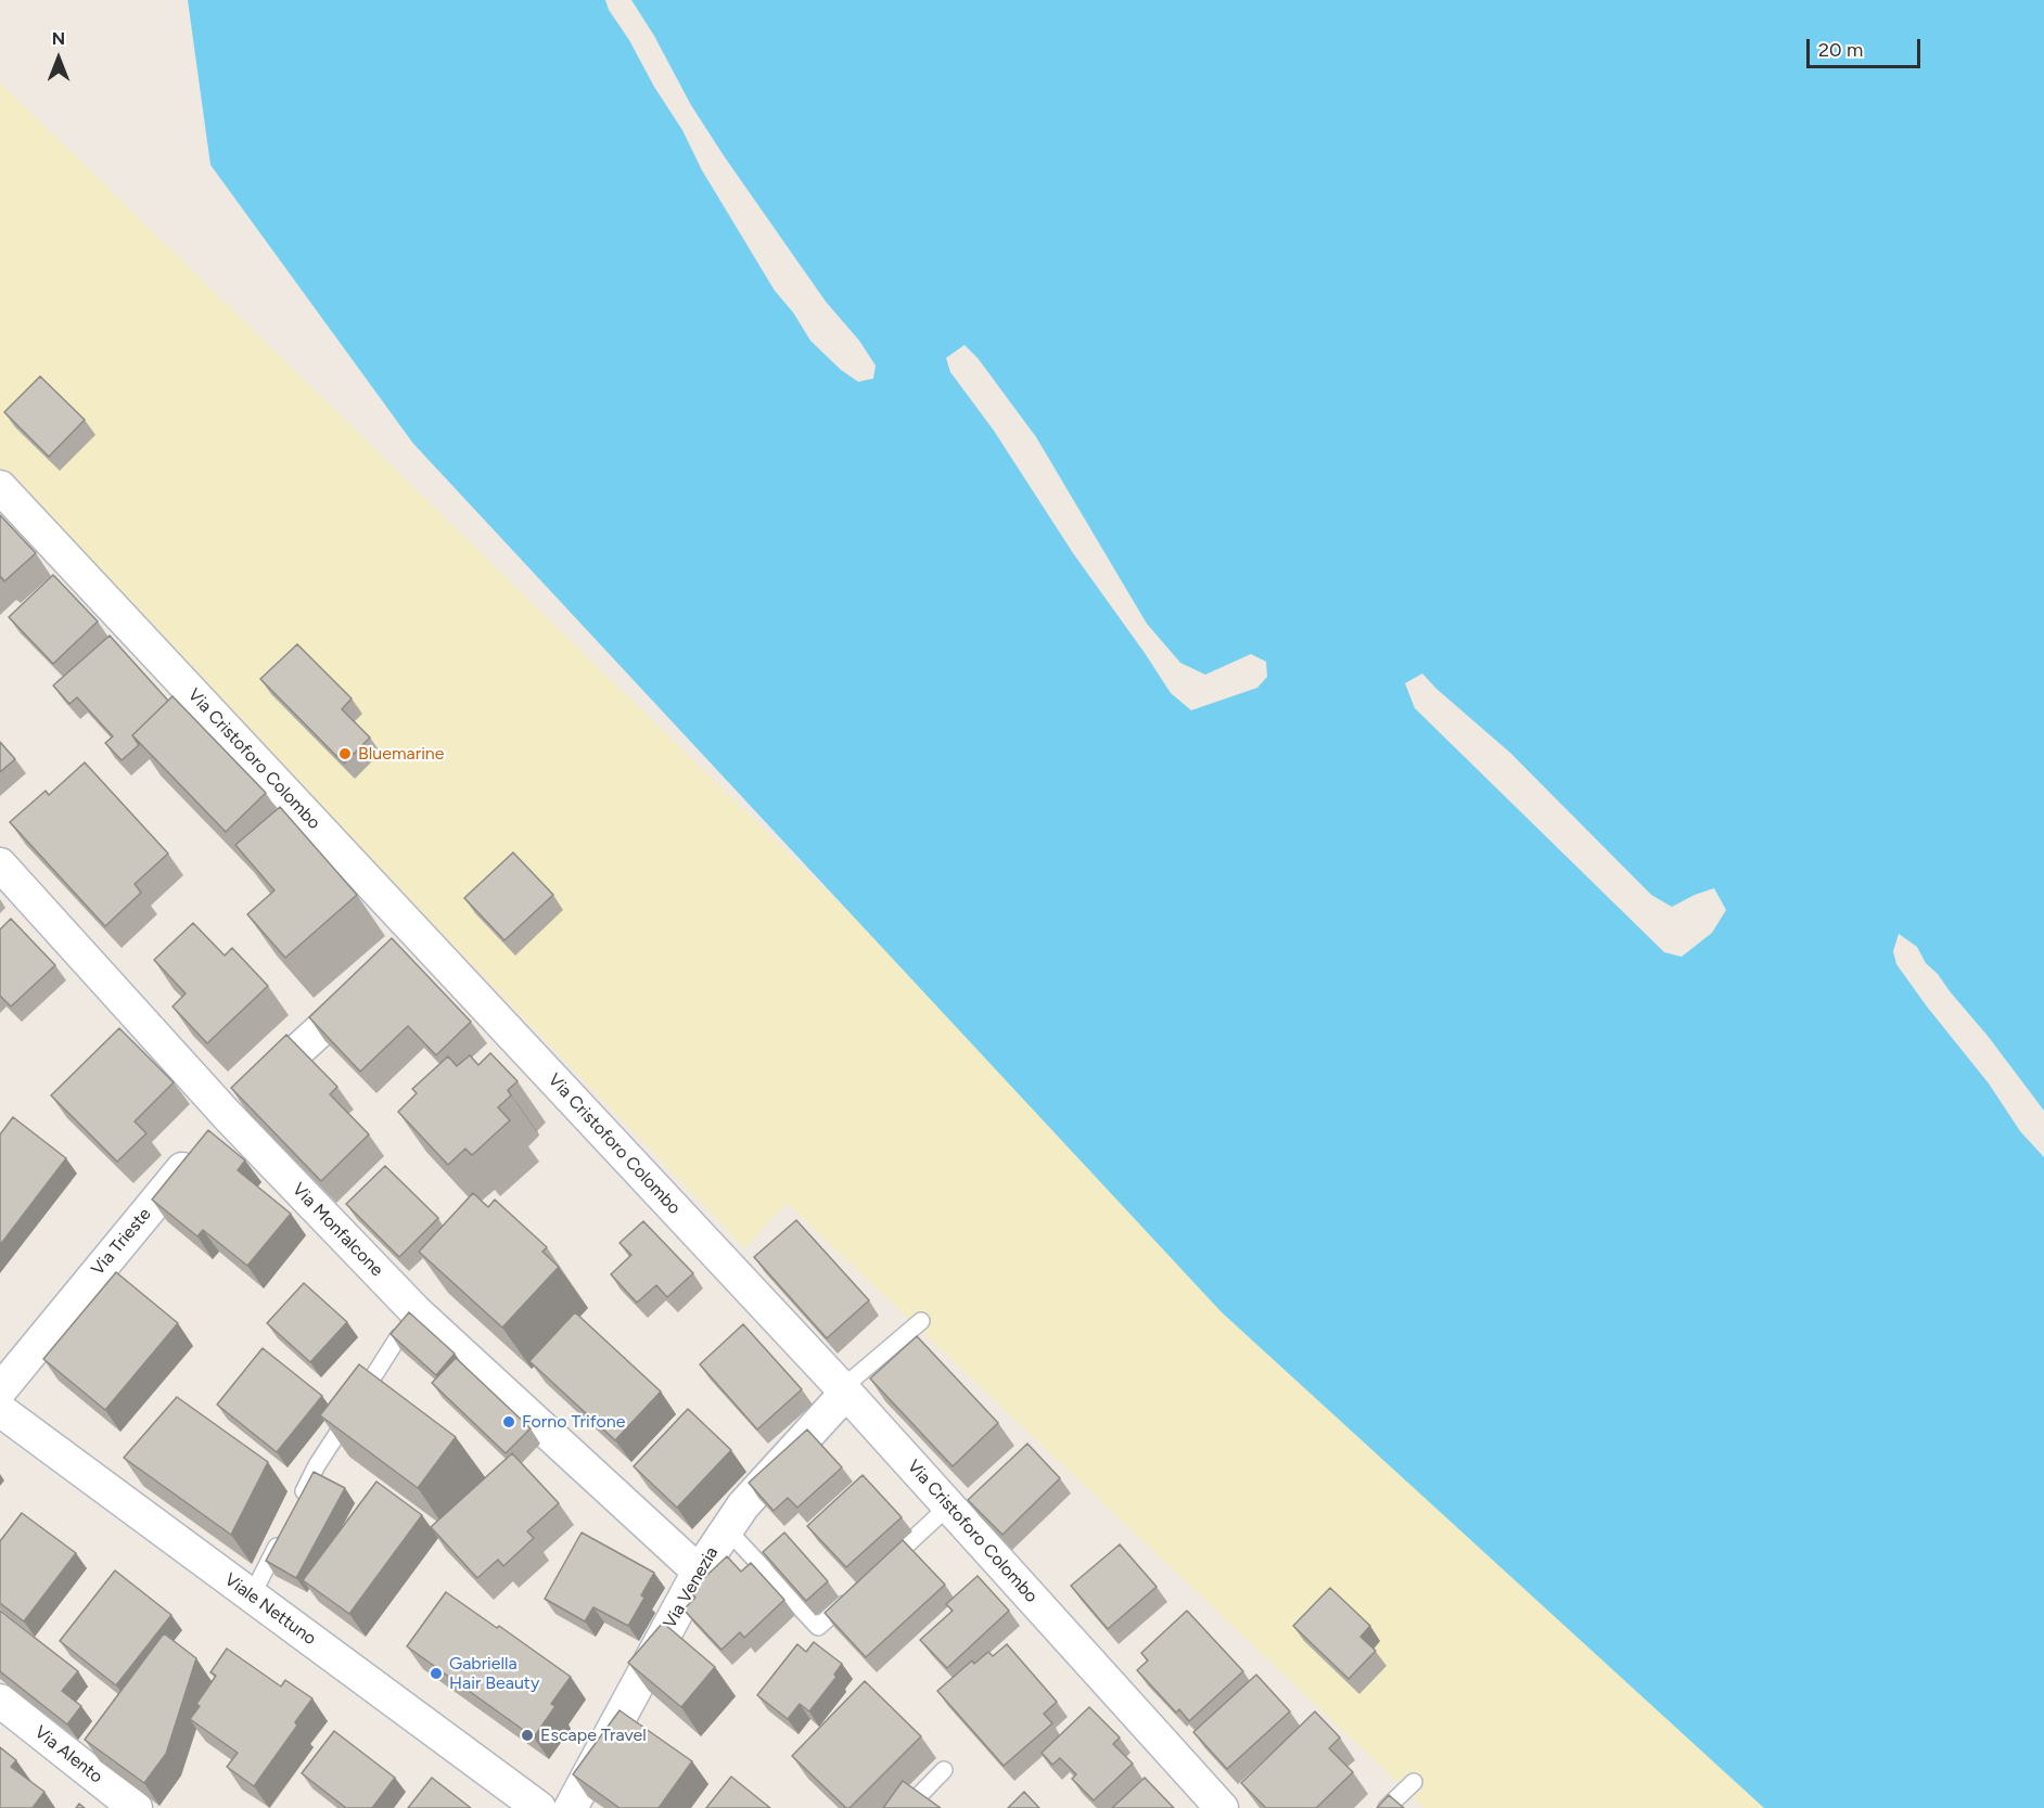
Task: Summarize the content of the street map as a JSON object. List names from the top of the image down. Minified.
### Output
{"streets":{"street":["Via Cristoforo Colombo","Via Monfalcone","Via Trieste","Via Venezia","Viale Nettuno","Via Alento"]},"crossings":[["Via Cristoforo Colombo","Via Venezia"],["Via Monfalcone","Via Trieste"],["Via Monfalcone","Via Venezia"]],"places":["Bluemarine","Forno Trifone","Gabriella Hair Beauty","Escape Travel"],"scale_bar":"20 m","north":"top"}
